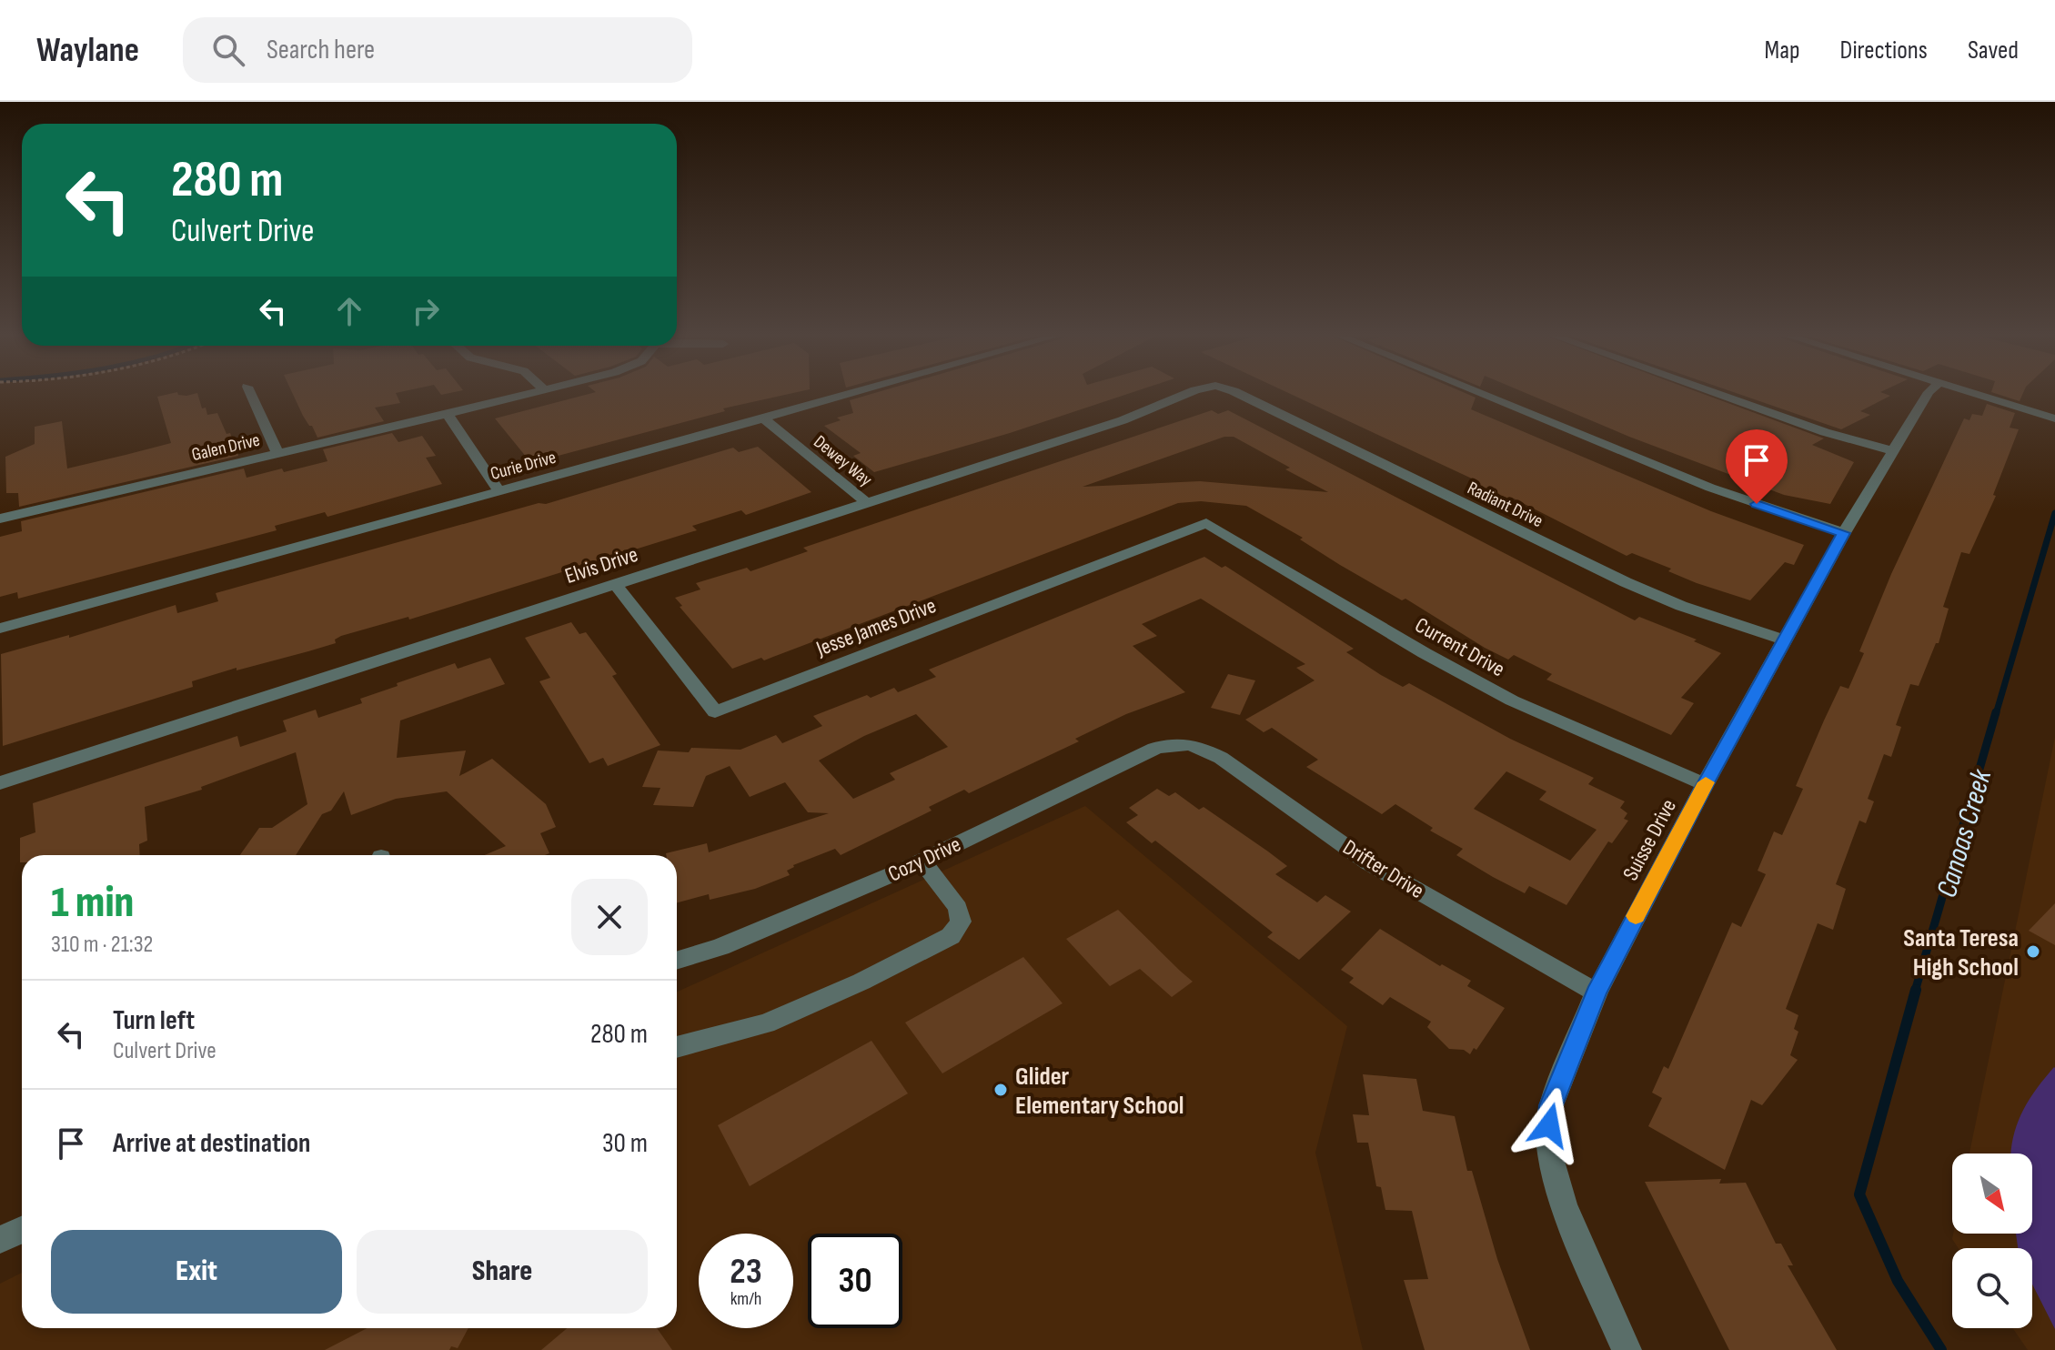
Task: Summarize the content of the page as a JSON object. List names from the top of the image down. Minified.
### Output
{"streets":{"street":["Galen Drive","Dewey Way","Curie Drive","Radiant Drive","Elvis Drive","Jesse James Drive","Current Drive","Suisse Drive","Cozy Drive","Drifter Drive"]},"crossings":[["Dewey Way","Curie Drive"],["Dewey Way","Elvis Drive"],["Radiant Drive","Suisse Drive"],["Elvis Drive","Jesse James Drive"],["Jesse James Drive","Current Drive"],["Current Drive","Suisse Drive"],["Suisse Drive","Drifter Drive"],["Cozy Drive","Drifter Drive"]],"water":["Canoas Creek"],"places":["Santa Teresa High School","Glider Elementary School"],"north":"bottom right","page":{"header":"Waylane","search":"Search here","nav":["Map","Directions","Saved"],"turn":["280 m","Culvert Drive"],"heading":["1 min","310 m · 21:32"],"list":[{"name":"Turn left","note":"Culvert Drive","value":"280 m"},{"name":"Arrive at destination","value":"30 m"}],"buttons":["Exit","Share"],"speed":"23 km/h","limit":"30"}}
